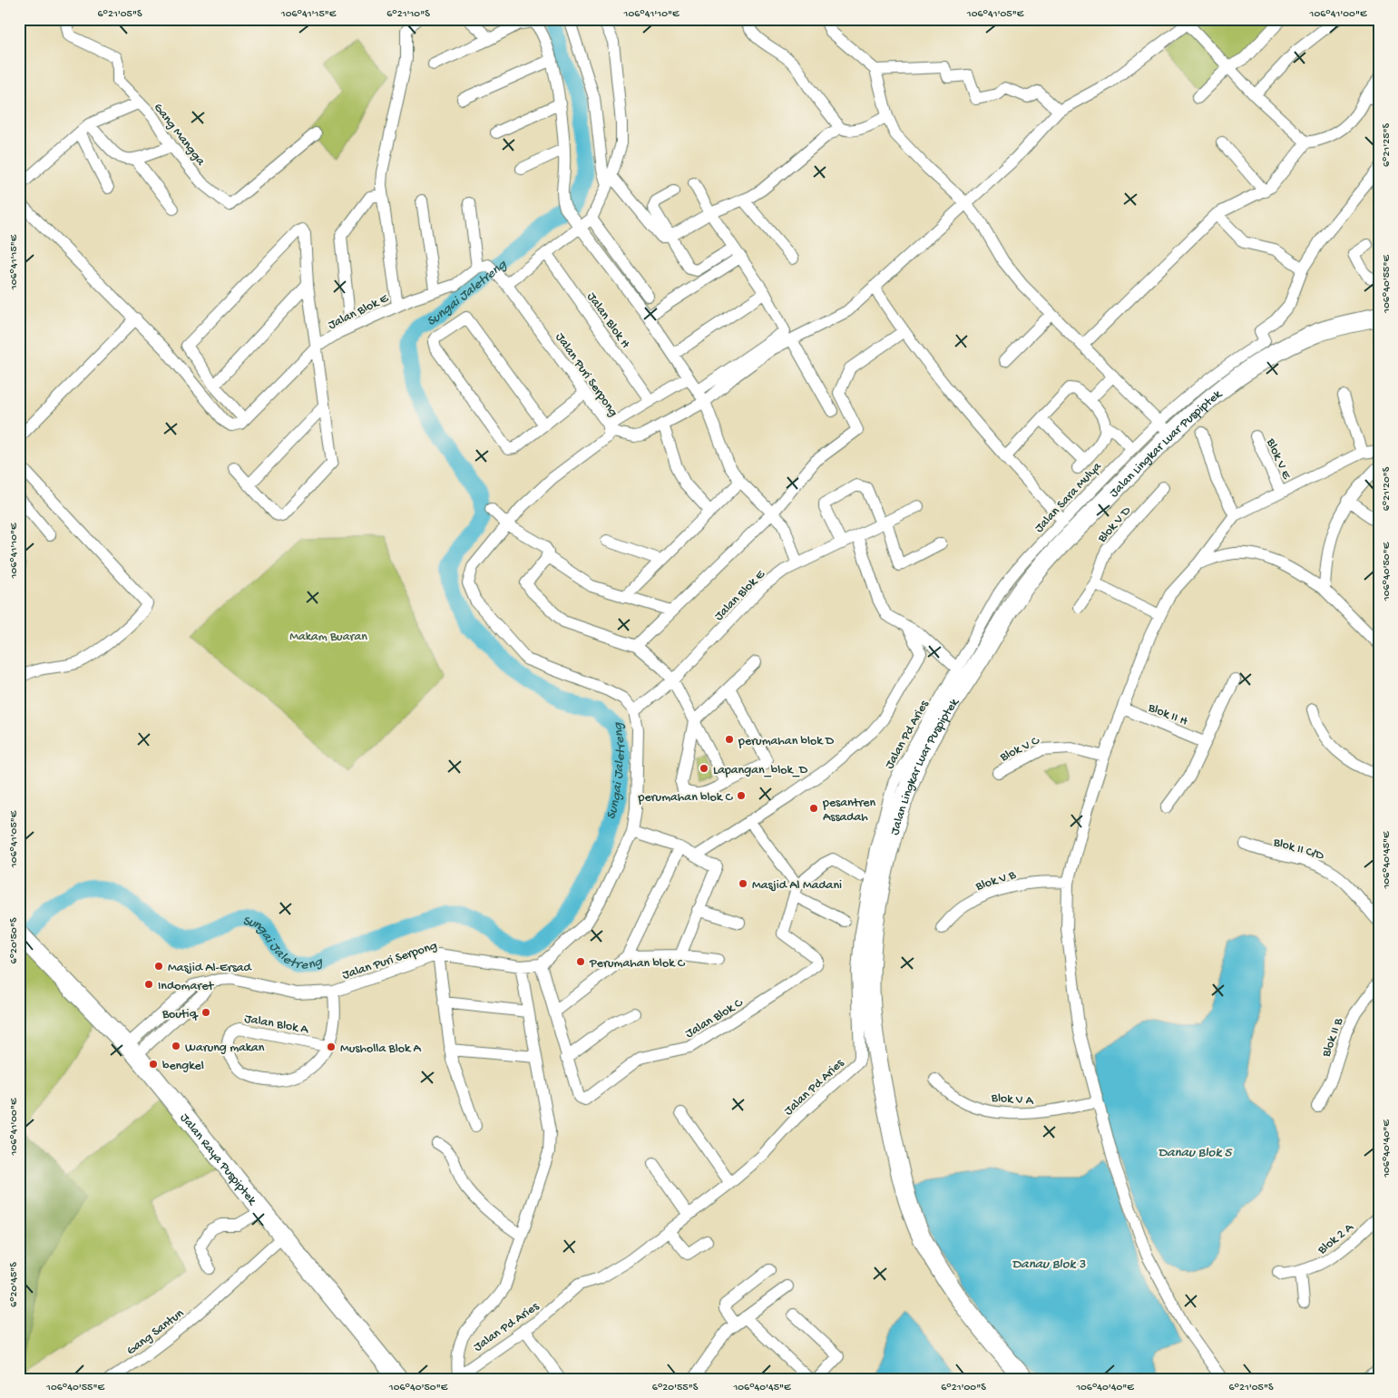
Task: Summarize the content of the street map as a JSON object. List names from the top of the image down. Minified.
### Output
{"streets":{"main road":["Jalan Lingkar Luar Puspiptek","Jalan Raya Puspiptek"],"street":["Gang Mangga","Jalan Blok E","Jalan Blok H","Jalan Puri Serpong","Blok V E","Jalan Sara Mulya","Blok V D","Blok II H","Jalan Pd Aries","Blok V C","Blok II C/D","Blok V B","Jalan Blok C","Jalan Blok A","Blok II B","Blok V A","Blok 2 A","Gang Santun"]},"crossings":[["Jalan Blok E","Jalan Puri Serpong"],["Jalan Puri Serpong","Jalan Blok C"],["Jalan Puri Serpong","Jalan Blok A"],["Jalan Puri Serpong","Jalan Raya Puspiptek"],["Jalan Lingkar Luar Puspiptek","Jalan Sara Mulya"],["Jalan Sara Mulya","Jalan Pd Aries"],["Jalan Raya Puspiptek","Gang Santun"]],"water":["Sungai Jaletreng","Danau Blok 5","Danau Blok 3"],"parks":["Makam Buaran"],"places":["perumahan blok D","Lapangan_blok_D","perumahan blok C","pesantren Assadah","Masjid Al Madani","Perumahan blok C","Masjid Al-Ersad","Indomaret","Boutiq","Warung makan","Musholla Blok A","bengkel"],"coordinates":["6°21'05\"S","106°41'15\"E","6°21'10\"S","106°41'10\"E","106°41'05\"E","106°41'00\"E","6°21'25\"S","106°40'55\"E","6°21'20\"S","106°40'50\"E","106°40'45\"E","6°20'50\"S","106°40'40\"E","6°20'45\"S","6°20'55\"S","6°21'00\"S"]}
